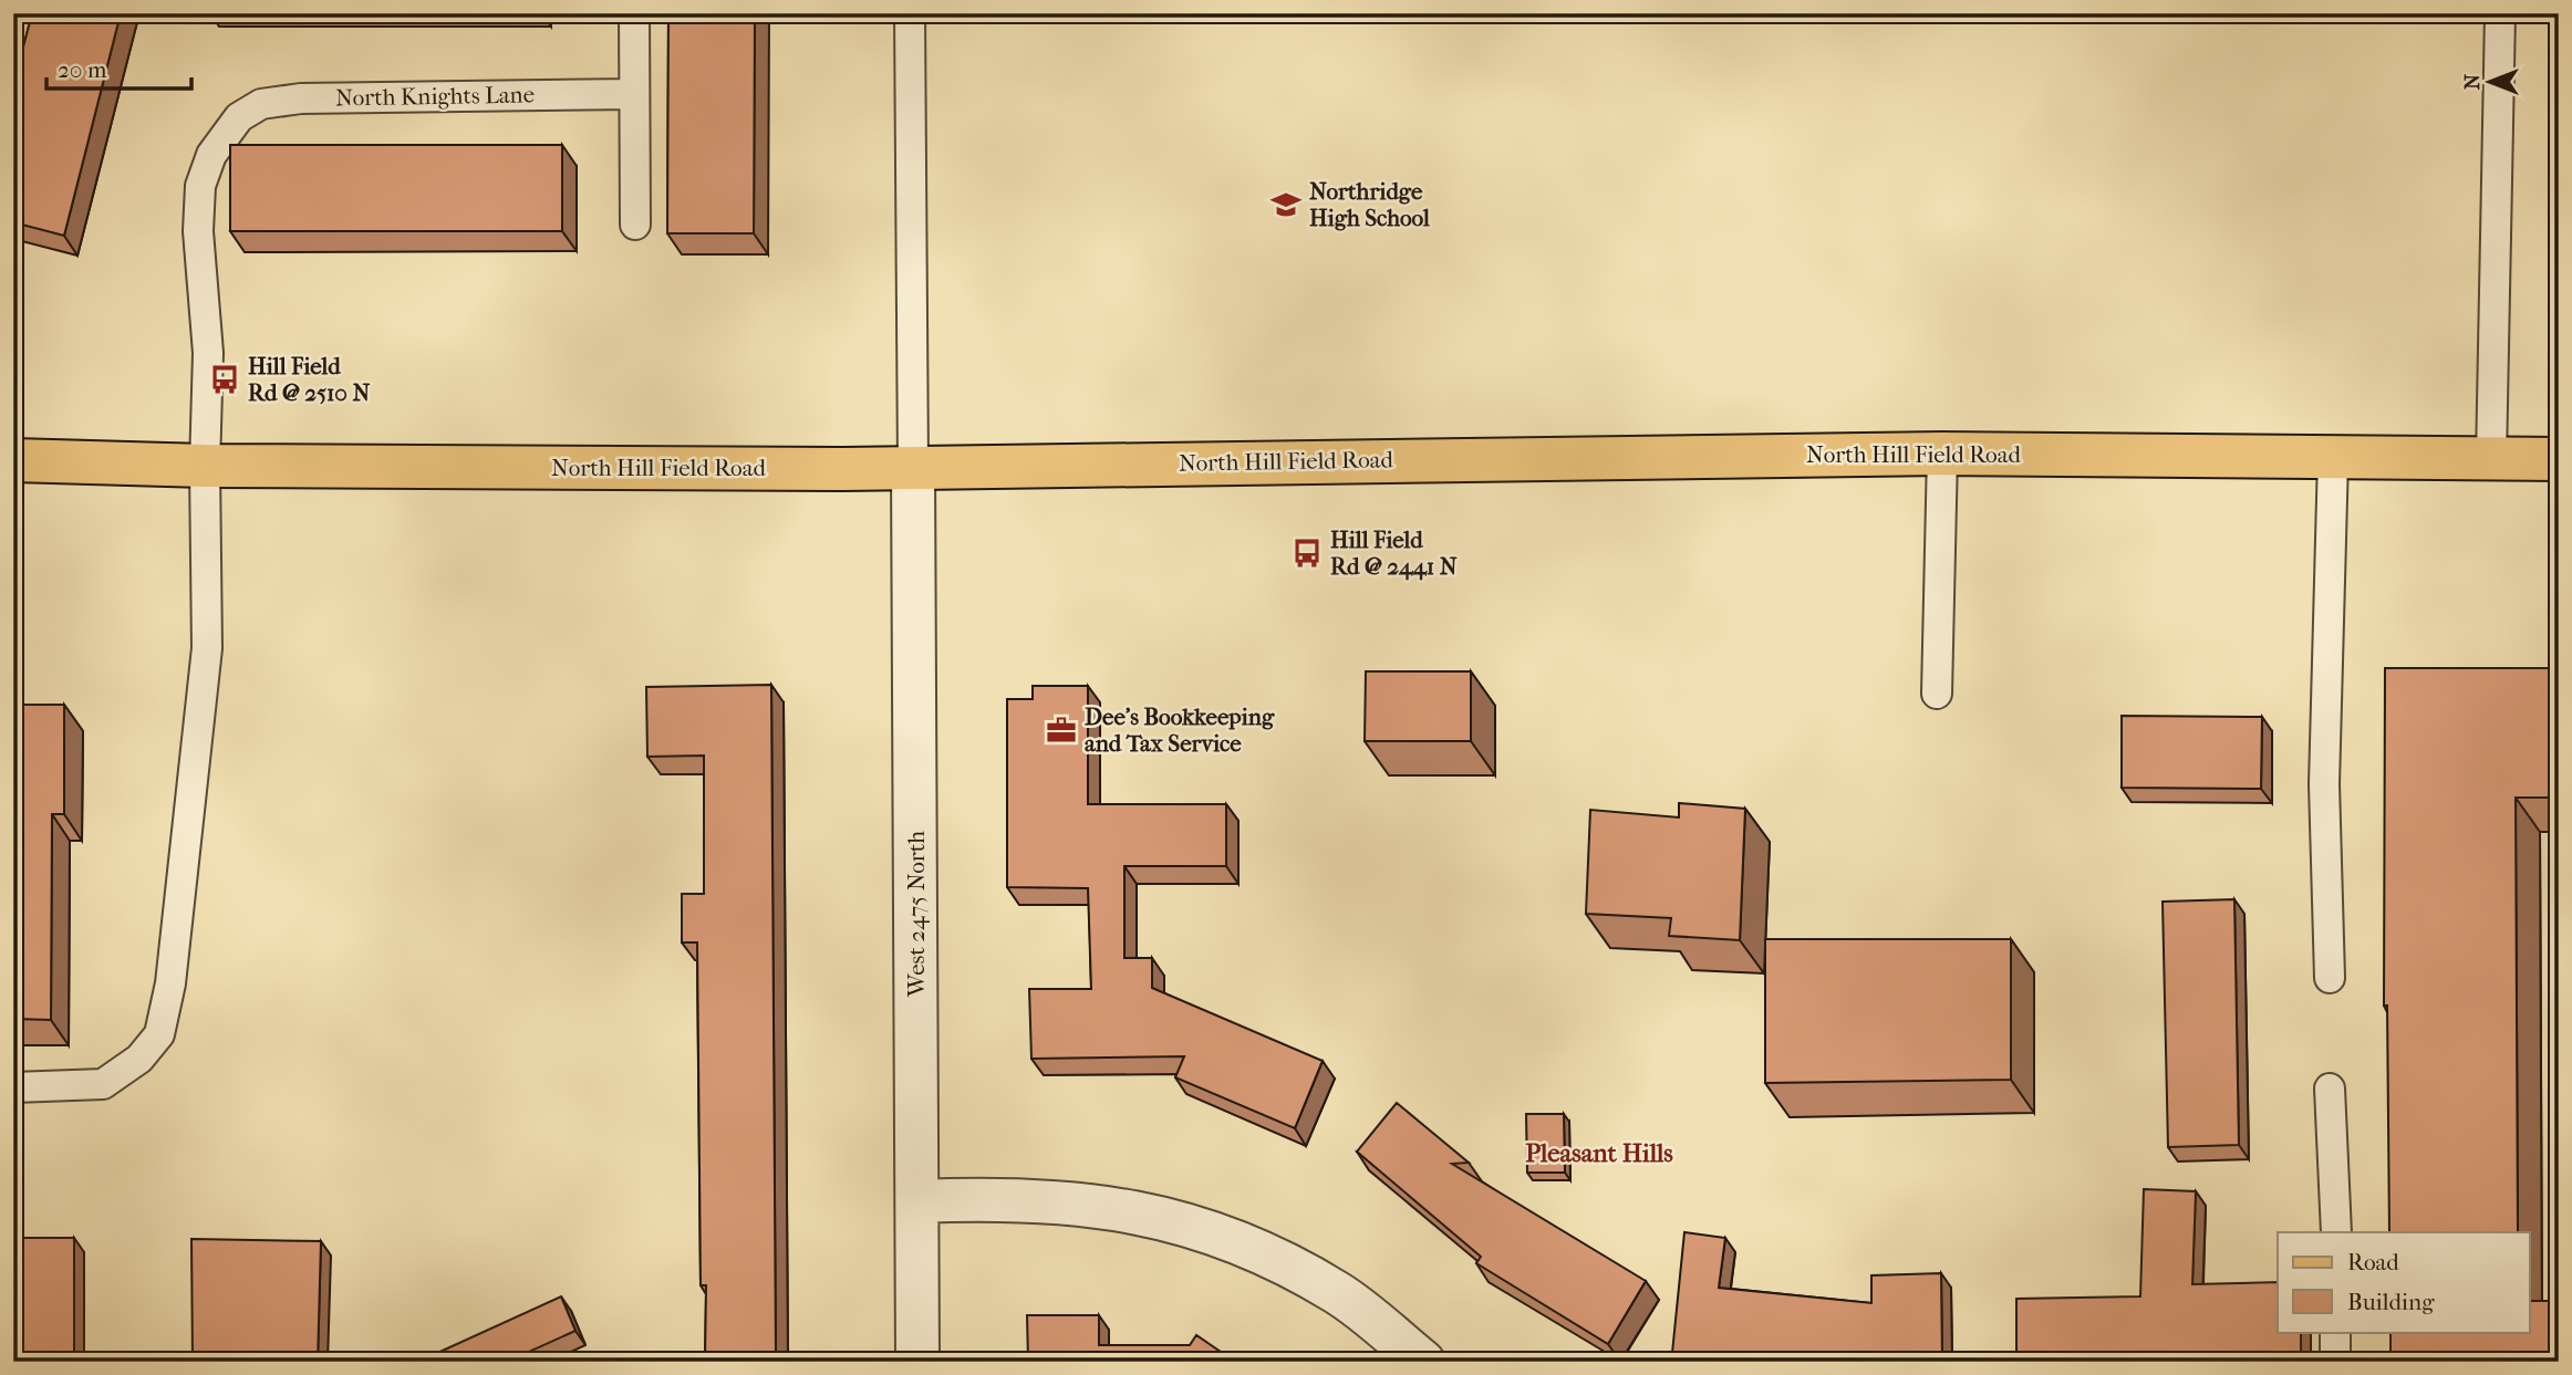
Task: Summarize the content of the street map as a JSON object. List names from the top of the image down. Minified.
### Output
{"streets":{"main road":["North Hill Field Road"],"street":["West 2475 North"],"lane":["North Knights Lane"]},"crossings":[["North Knights Lane","North Hill Field Road"],["North Hill Field Road","West 2475 North"]],"districts":["Pleasant Hills"],"places":{"school or university":["Northridge High School"],"bus stop":["Hill Field Rd @ 2510 N","Hill Field Rd @ 2441 N"],"office":["Dee's Bookkeeping and Tax Service"]},"legend":["Road","Building"],"scale_bar":"20 m","north":"left"}
